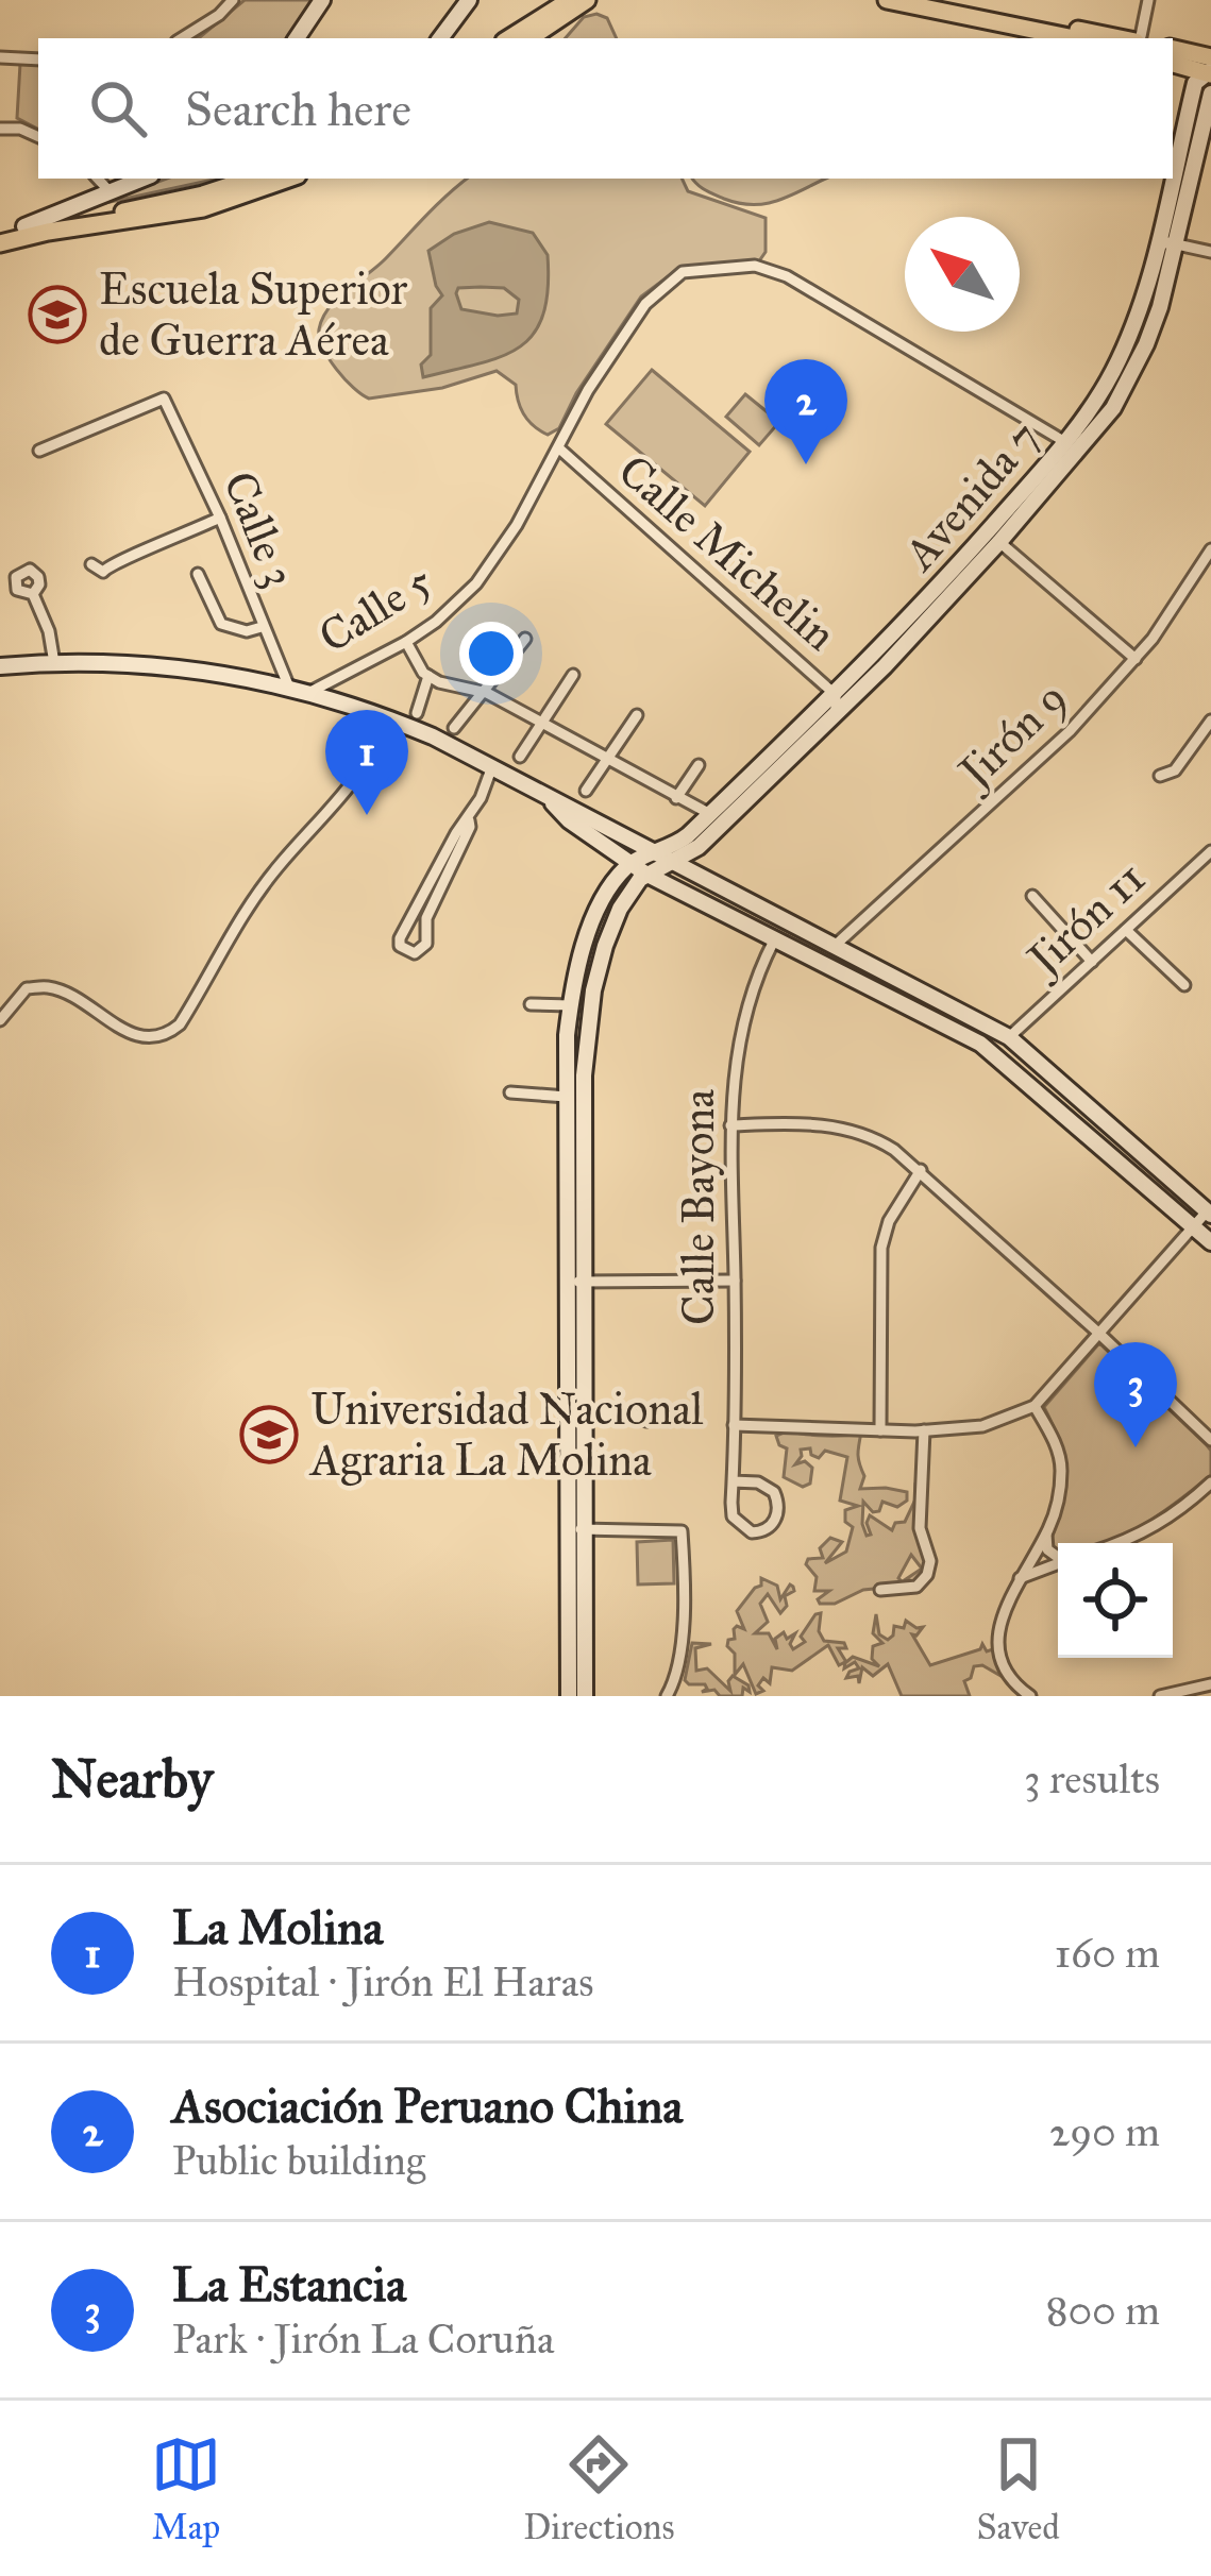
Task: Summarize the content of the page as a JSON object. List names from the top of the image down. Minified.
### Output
{"streets":{"main road":["Avenida 7"],"street":["Calle 3","Calle Michelin","Calle 5","Jirón 9","Jirón 11","Calle Bayona"]},"crossings":[["Avenida 7","Calle Michelin"],["Avenida 7","Calle 5"],["Calle Michelin","Calle 5"]],"places":{"school or university":["Escuela Superior de Guerra Aérea","Universidad Nacional Agraria La Molina"]},"north":"top left","page":{"search":"Search here","pins":["2","1","3"],"heading":["Nearby","3 results"],"list":[{"mark":"1","name":"La Molina","note":"Hospital · Jirón El Haras","value":"160 m"},{"mark":"2","name":"Asociación Peruano China","note":"Public building","value":"290 m"},{"mark":"3","name":"La Estancia","note":"Park · Jirón La Coruña","value":"800 m"}],"nav":["Map","Directions","Saved"]}}
